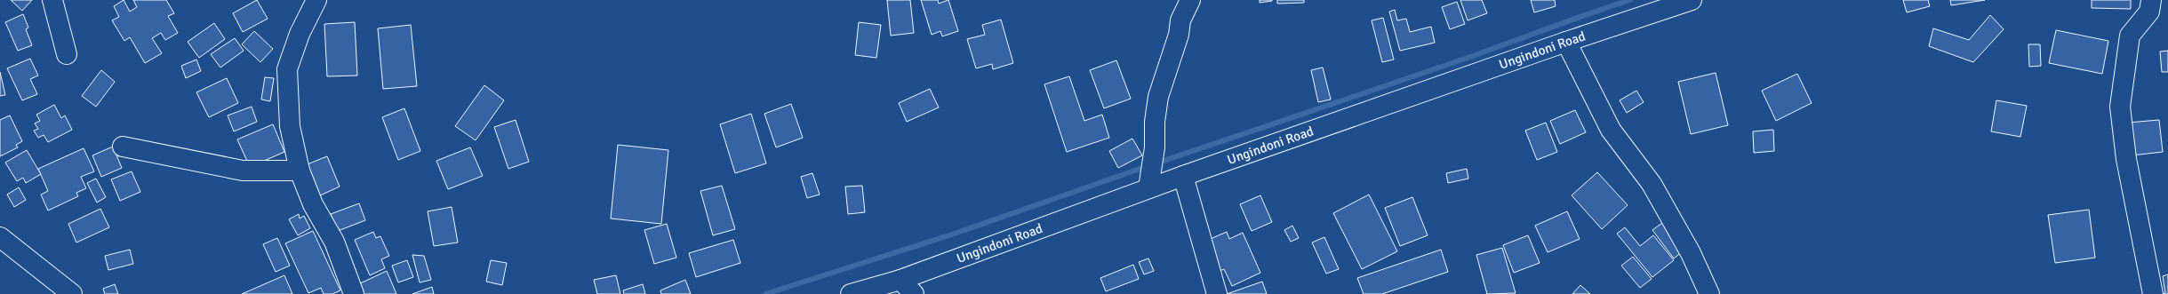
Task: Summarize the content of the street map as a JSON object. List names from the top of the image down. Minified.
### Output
{"streets":{"street":["Ungindoni Road"]}}
